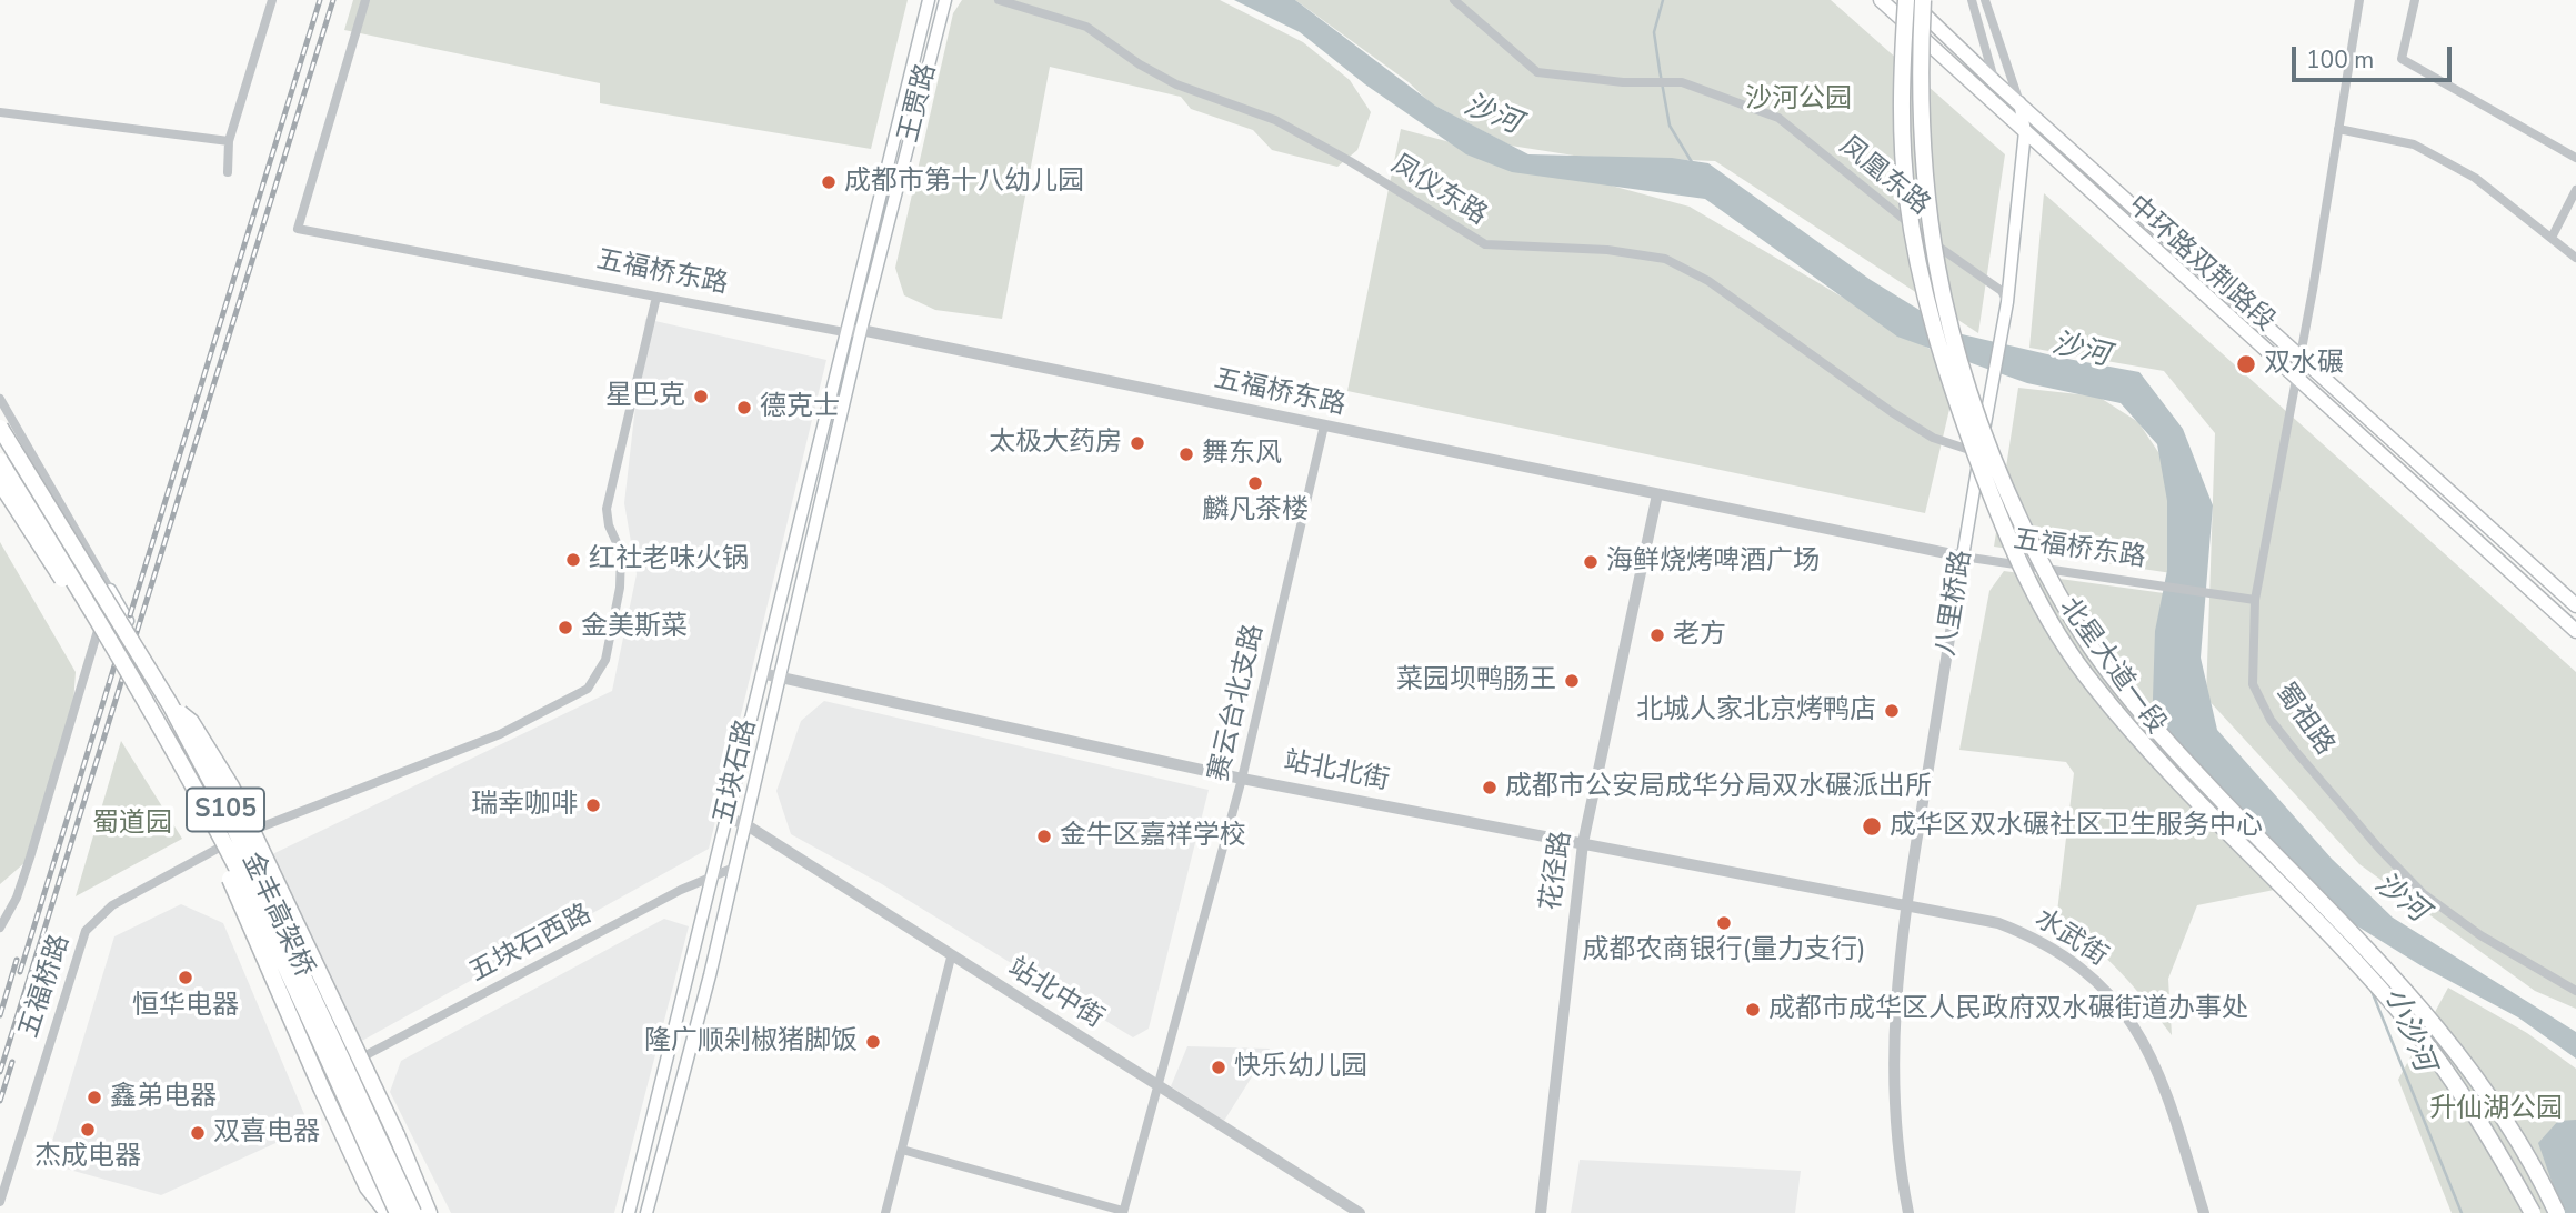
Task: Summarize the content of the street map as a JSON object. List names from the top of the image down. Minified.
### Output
{"streets":{"highway":["北星大道一段","S105","金丰高架桥"],"main road":["王贾路","中环路双荆路段","八里桥路","五块石路"],"street":["凤凰东路","凤仪东路","五福桥东路","赛云台北支路","蜀祖路","站北北街","花径路","水武街","五块石西路","五福桥路","站北中街"]},"crossings":[["王贾路","五福桥东路"],["王贾路","五块石路"],["凤凰东路","八里桥路"],["凤仪东路","八里桥路"],["中环路双荆路段","八里桥路"],["中环路双荆路段","北星大道一段"],["中环路双荆路段","蜀祖路"],["五福桥东路","八里桥路"],["五福桥东路","赛云台北支路"],["五福桥东路","蜀祖路"],["五福桥东路","五块石路"],["五福桥东路","花径路"],["五福桥东路","五福桥路"],["八里桥路","站北北街"],["八里桥路","水武街"],["赛云台北支路","站北北街"],["赛云台北支路","站北中街"],["五块石路","站北北街"],["五块石路","五块石西路"],["五块石路","站北中街"],["站北北街","花径路"],["站北北街","水武街"]],"water":["沙河","小沙河"],"parks":["沙河公园","蜀道园","升仙湖公园"],"places":["成都市第十八幼儿园","双水碾","星巴克","德克士","太极大药房","舞东风","麟凡茶楼","红社老味火锅","海鲜烧烤啤酒广场","金美斯菜","老方","菜园坝鸭肠王","北城人家北京烤鸭店","成都市公安局成华分局双水碾派出所","瑞幸咖啡","成华区双水碾社区卫生服务中心","金牛区嘉祥学校","成都农商银行(量力支行)","恒华电器","成都市成华区人民政府双水碾街道办事处","隆广顺剁椒猪脚饭","快乐幼儿园","鑫弟电器","杰成电器","双喜电器"],"scale_bar":"100 m"}
